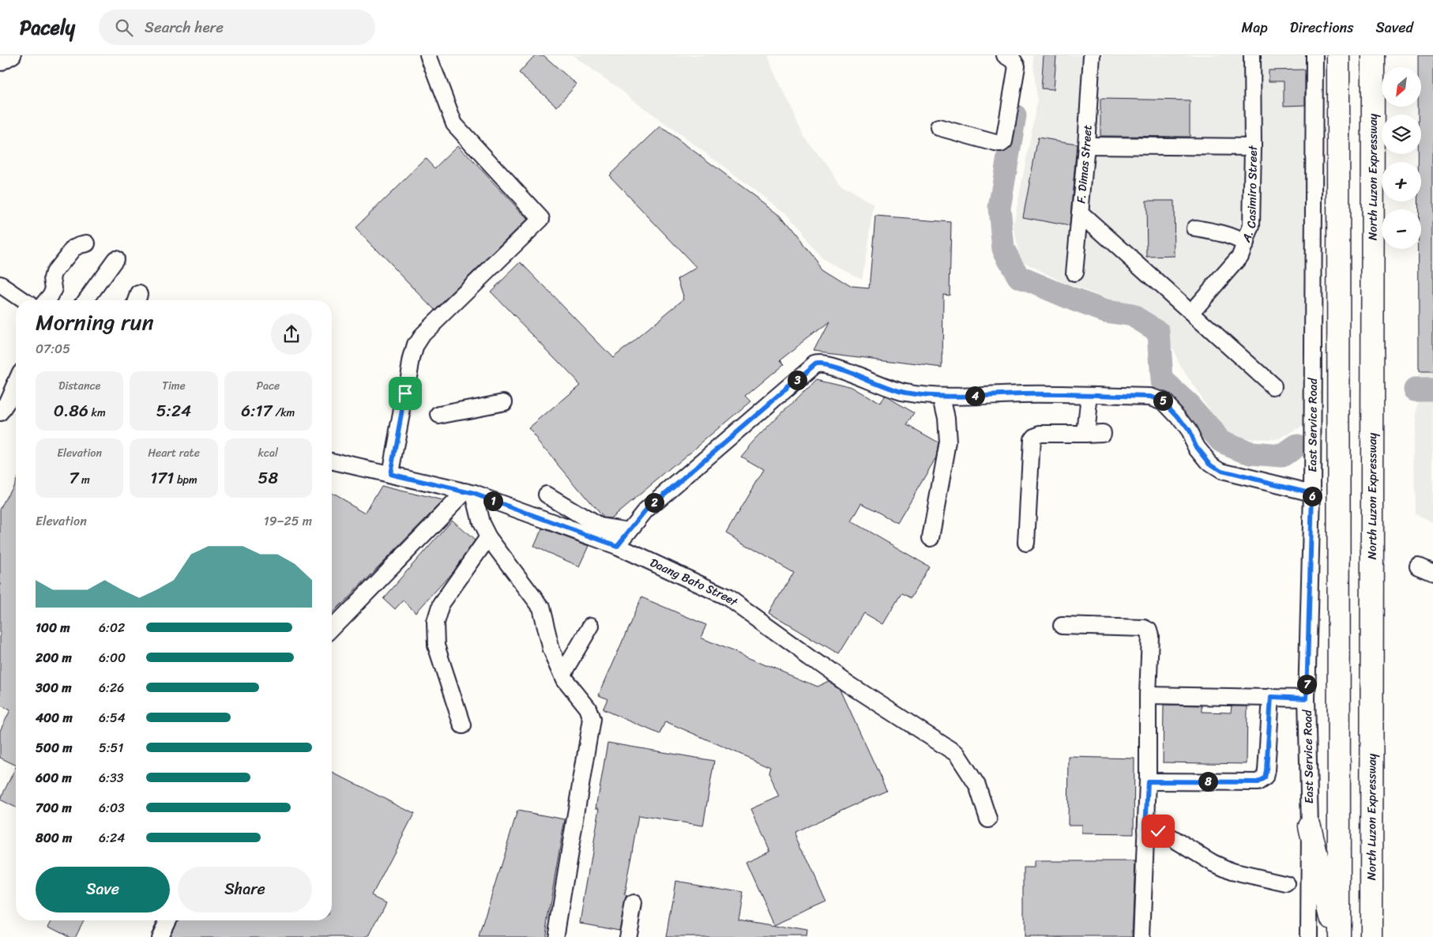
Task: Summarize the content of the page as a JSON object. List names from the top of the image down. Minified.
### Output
{"streets":{"highway":["North Luzon Expressway"],"street":["F. Dimas Street","A. Casimiro Street","East Service Road","Daang Bato Street"]},"north":"bottom left","page":{"header":"Pacely","search":"Search here","nav":["Map","Directions","Saved"],"map_buttons":["+","−"],"heading":["Morning run","07:05"],"stats":[["Distance","0.86 km"],["Time","5:24"],["Pace","6:17 /km"],["Elevation","7 m"],["Heart rate","171 bpm"],["kcal","58"]],"pins":["3","4","5","6","1","2","7","8"],"chart":["Elevation","19–25 m"],"list":[{"name":"100 m","note":"6:02"},{"name":"200 m","note":"6:00"},{"name":"300 m","note":"6:26"},{"name":"400 m","note":"6:54"},{"name":"500 m","note":"5:51"},{"name":"600 m","note":"6:33"},{"name":"700 m","note":"6:03"},{"name":"800 m","note":"6:24"}],"buttons":["Save","Share"]}}
